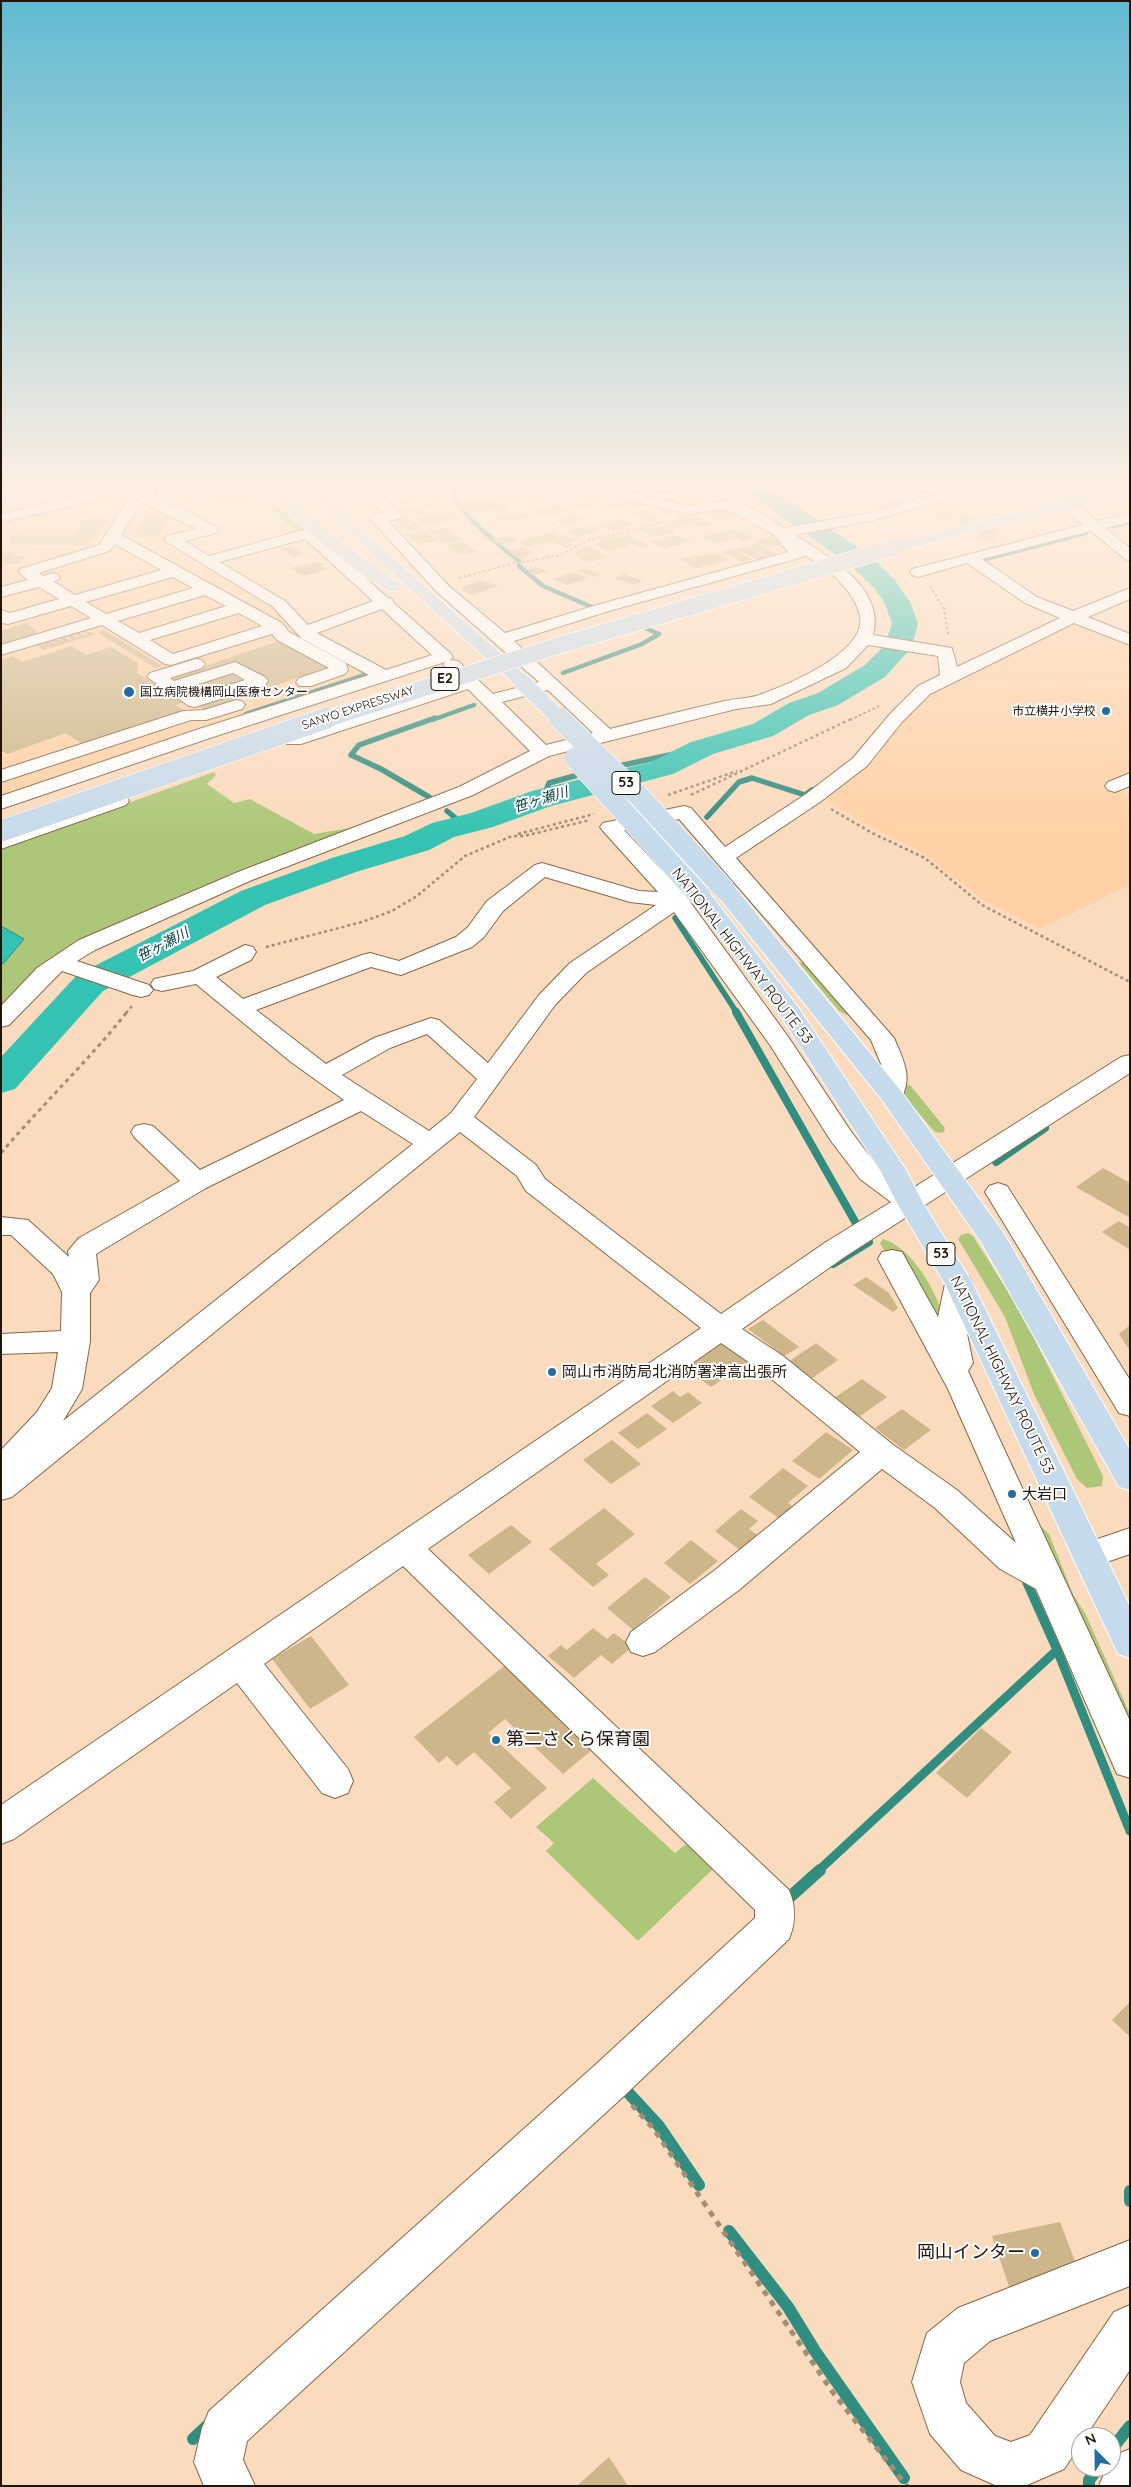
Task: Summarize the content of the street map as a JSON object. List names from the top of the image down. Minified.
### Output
{"streets":{"highway":["E2","SANYO EXPRESSWAY","53","NATIONAL HIGHWAY ROUTE 53"]},"water":["笹ヶ瀬川"],"places":["国立病院機構岡山医療センター","市立横井小学校","岡山市消防局北消防署津高出張所","大岩口","第二さくら保育園","岡山インター"],"north":"top left"}
